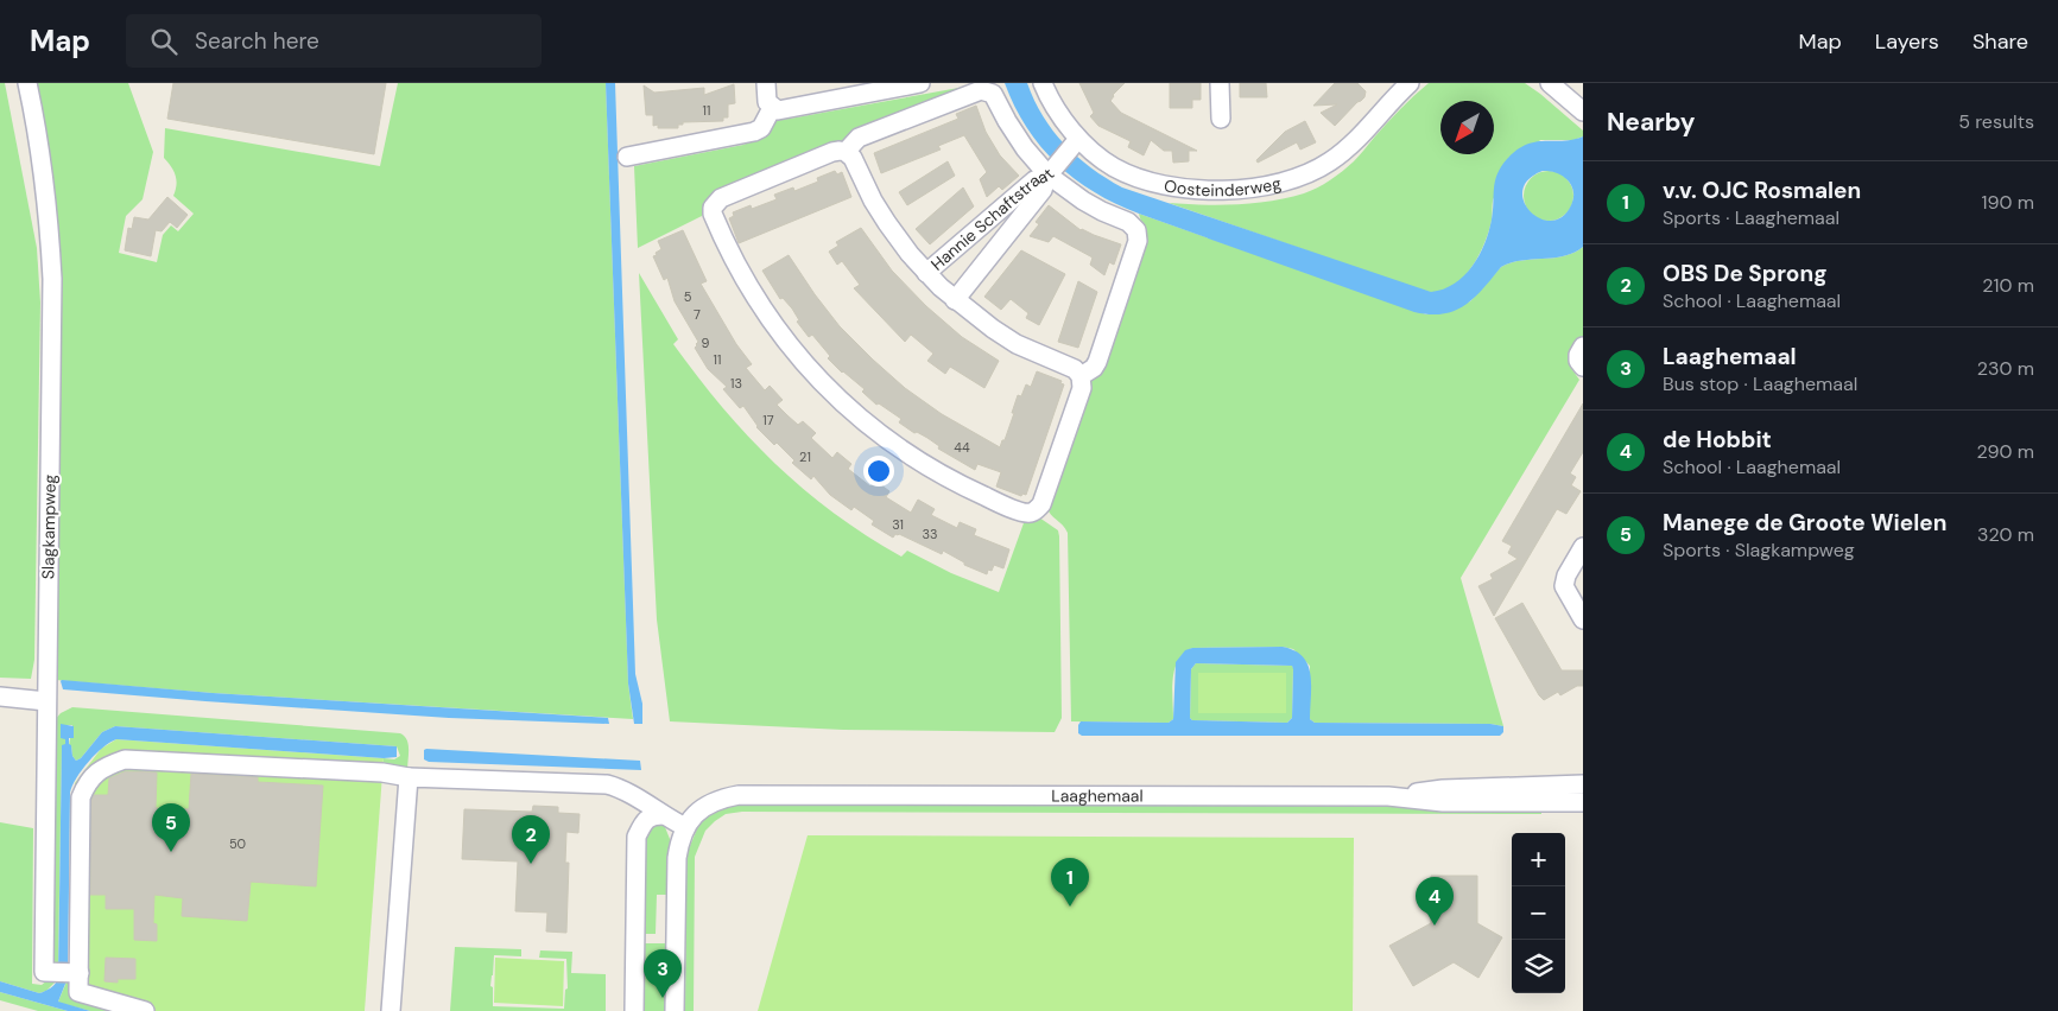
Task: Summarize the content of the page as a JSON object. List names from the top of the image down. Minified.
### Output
{"streets":{"street":["Oosteinderweg","Hannie Schaftstraat","Slagkampweg","Laaghemaal"]},"house_numbers":["11","5","7","9","11","13","17","44","21","31","33","50"],"north":"bottom left","page":{"header":"Map","search":"Search here","nav":["Map","Layers","Share"],"heading":["Nearby","5 results"],"list":[{"mark":"1","name":"v.v. OJC Rosmalen","note":"Sports · Laaghemaal","value":"190 m"},{"mark":"2","name":"OBS De Sprong","note":"School · Laaghemaal","value":"210 m"},{"mark":"3","name":"Laaghemaal","note":"Bus stop · Laaghemaal","value":"230 m"},{"mark":"4","name":"de Hobbit","note":"School · Laaghemaal","value":"290 m"},{"mark":"5","name":"Manege de Groote Wielen","note":"Sports · Slagkampweg","value":"320 m"}],"pins":["5","2","1","4","3"],"map_buttons":["+","−"]}}
